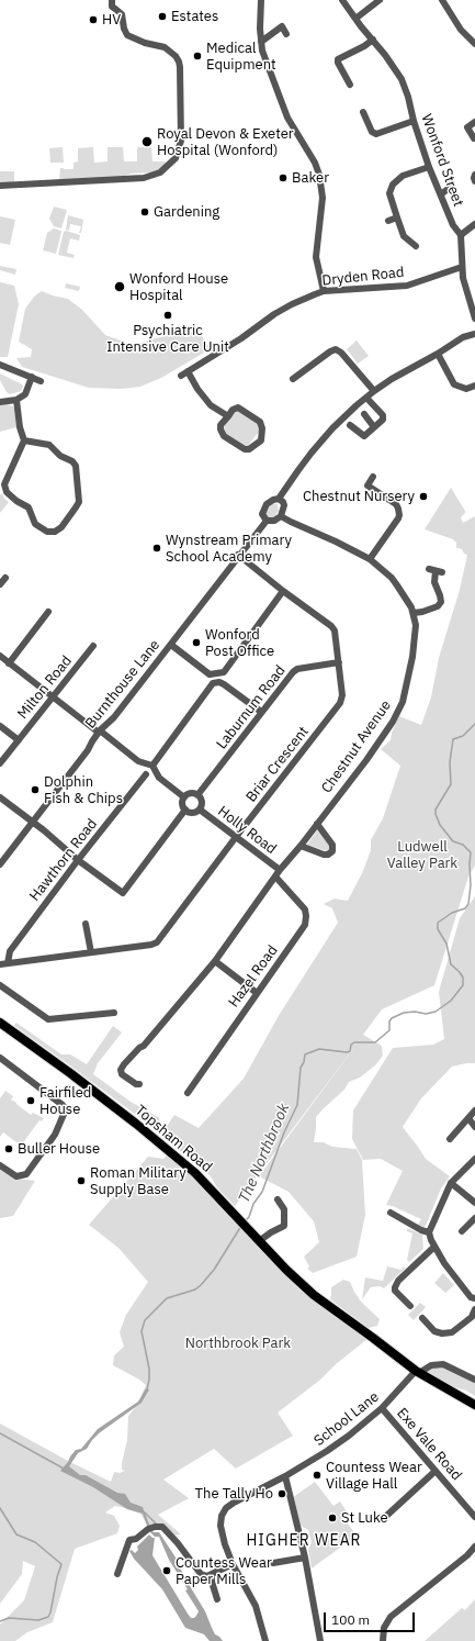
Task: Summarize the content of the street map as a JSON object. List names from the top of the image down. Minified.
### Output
{"streets":{"main road":["Topsham Road"],"street":["Wonford Street","Dryden Road","Burnthouse Lane","Milton Road","Laburnum Road","Chestnut Avenue","Briar Crescent","Holly Road","Hawthorn Road","Hazel Road","School Lane","Exe Vale Road"]},"crossings":[["Wonford Street","Dryden Road"],["Burnthouse Lane","Chestnut Avenue"],["Burnthouse Lane","Briar Crescent"],["Laburnum Road","Briar Crescent"],["Laburnum Road","Holly Road"],["Chestnut Avenue","Holly Road"],["Chestnut Avenue","Hazel Road"],["Briar Crescent","Holly Road"],["Briar Crescent","Hawthorn Road"],["Holly Road","Hazel Road"],["Topsham Road","School Lane"],["School Lane","Exe Vale Road"]],"districts":["HIGHER WEAR"],"water":["The Northbrook"],"parks":["Ludwell Valley Park","Northbrook Park"],"places":["Estates","HV","Medical Equipment","Royal Devon & Exeter Hospital (Wonford)","Baker","Gardening","Wonford House Hospital","Psychiatric Intensive Care Unit","Chestnut Nursery","Wynstream Primary School Academy","Wonford Post Office","Dolphin Fish & Chips","Fairfiled House","Buller House","Roman Military Supply Base","Countess Wear Village Hall","The Tally Ho","St Luke","Countess Wear Paper Mills"],"scale_bar":"100 m"}
